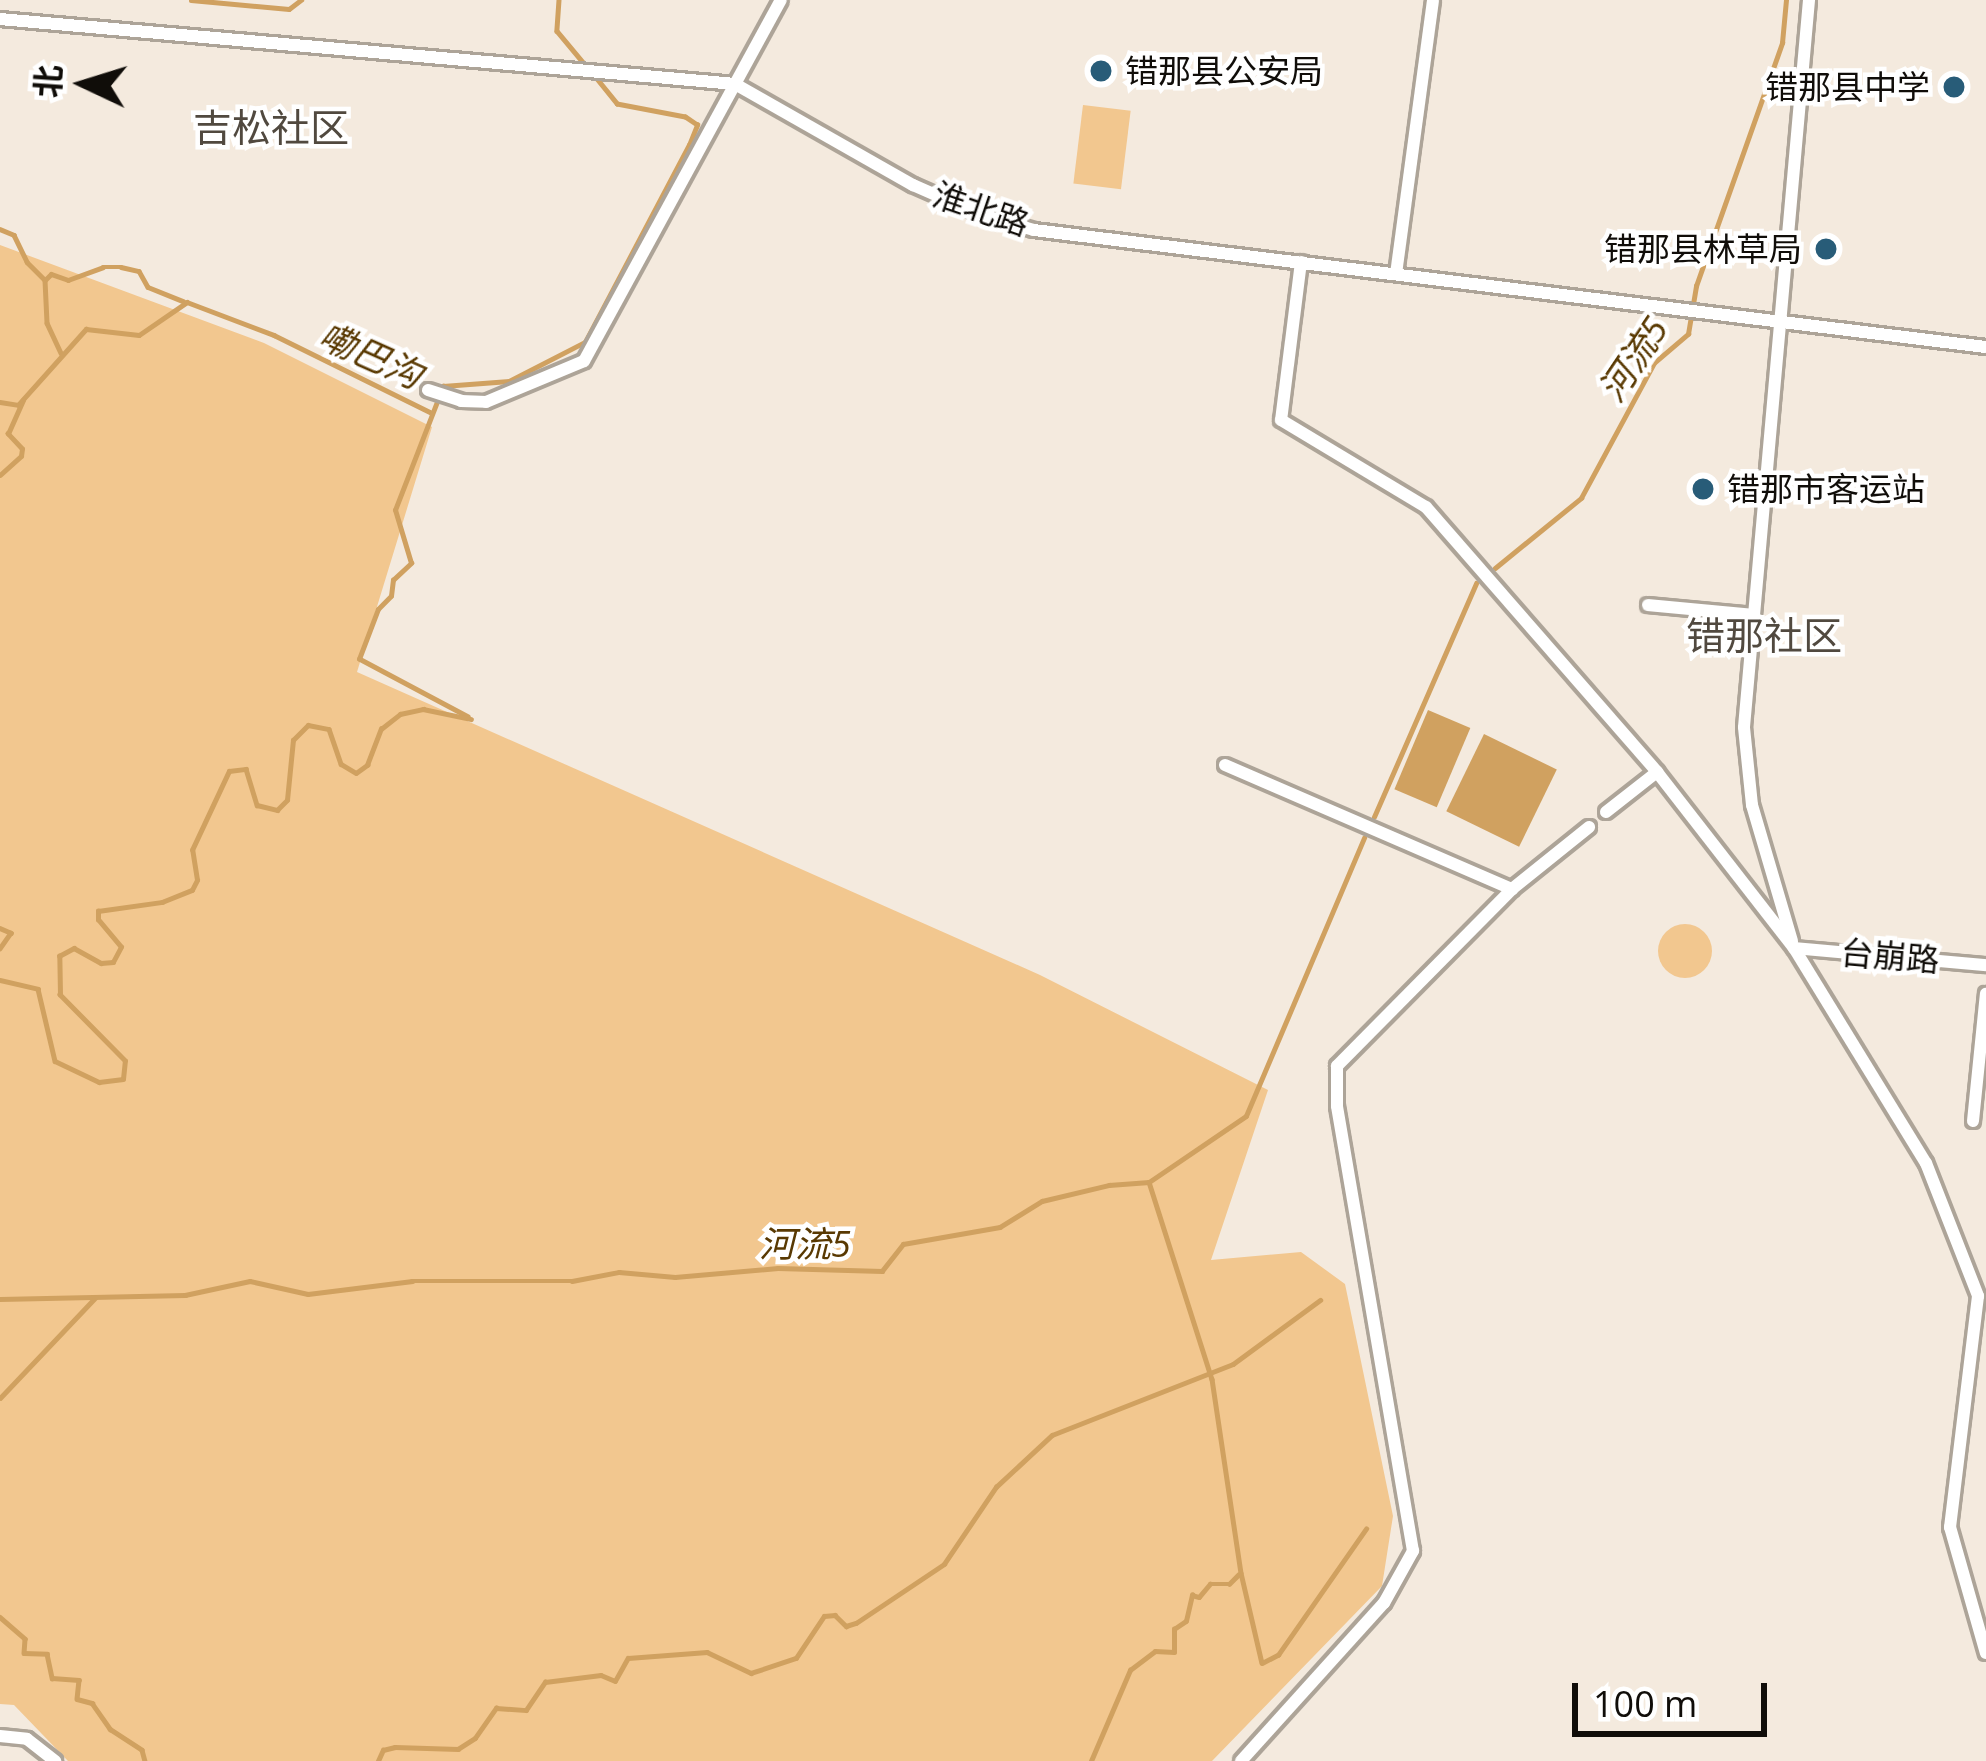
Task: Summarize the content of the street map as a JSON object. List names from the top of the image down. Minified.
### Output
{"streets":{"street":["淮北路","台崩路"]},"districts":["吉松社区","错那社区"],"water":["嘞巴沟","河流5"],"places":["错那县公安局","错那县中学","错那县林草局","错那市客运站"],"scale_bar":"100 m","north":"left"}
